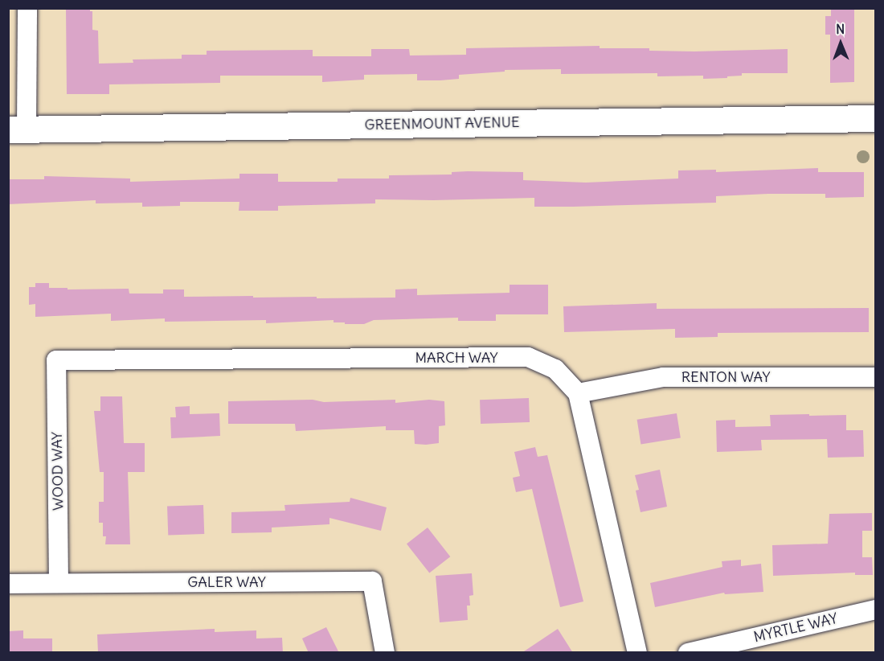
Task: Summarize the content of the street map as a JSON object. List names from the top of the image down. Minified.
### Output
{"streets":{"street":["GREENMOUNT AVENUE","MARCH WAY","RENTON WAY","WOOD WAY","GALER WAY","MYRTLE WAY"]},"crossings":[["MARCH WAY","RENTON WAY"],["MARCH WAY","WOOD WAY"],["WOOD WAY","GALER WAY"]],"north":"top"}
